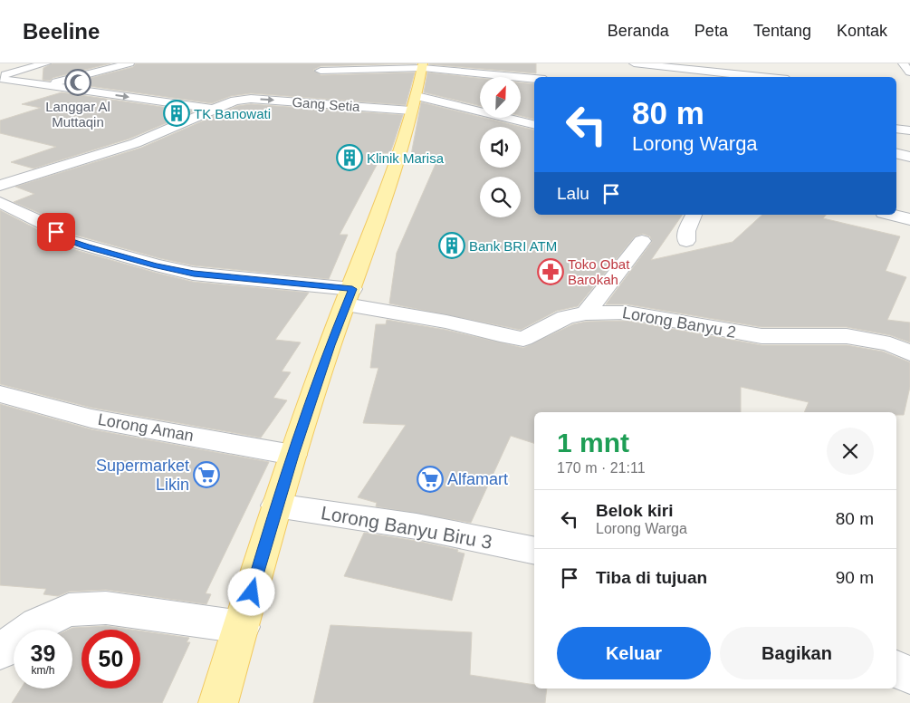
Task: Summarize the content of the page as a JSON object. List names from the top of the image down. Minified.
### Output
{"streets":{"street":["Gang Setia","Lorong Banyu 2","Lorong Aman","Lorong Banyu Biru 3"]},"places":{"mosque":["Langgar Al Muttaqin"],"building":["TK Banowati","Klinik Marisa","Bank BRI ATM"],"pharmacy":["Toko Obat Barokah"],"supermarket":["Supermarket Likin","Alfamart"]},"north":"top right","page":{"header":"Beeline","nav":["Beranda","Peta","Tentang","Kontak"],"turn":["80 m","Lorong Warga"],"then":"Lalu","heading":["1 mnt","170 m · 21:11"],"list":[{"name":"Belok kiri","note":"Lorong Warga","value":"80 m"},{"name":"Tiba di tujuan","value":"90 m"}],"buttons":["Keluar","Bagikan"],"speed":"39 km/h","limit":"50"}}
